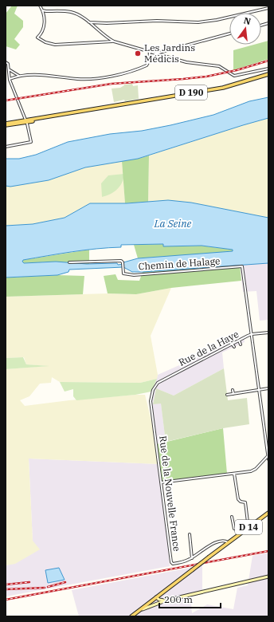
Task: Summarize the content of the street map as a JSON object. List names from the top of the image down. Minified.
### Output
{"streets":{"main road":["D 190","D 14"],"street":["Chemin de Halage","Rue de la Haye","Rue de la Nouvelle France"]},"crossings":[["Chemin de Halage","Rue de la Haye"],["Rue de la Haye","Rue de la Nouvelle France"],["Rue de la Nouvelle France","D 14"]],"water":["La Seine"],"places":["Les Jardins Médicis"],"scale_bar":"200 m","north":"top"}
